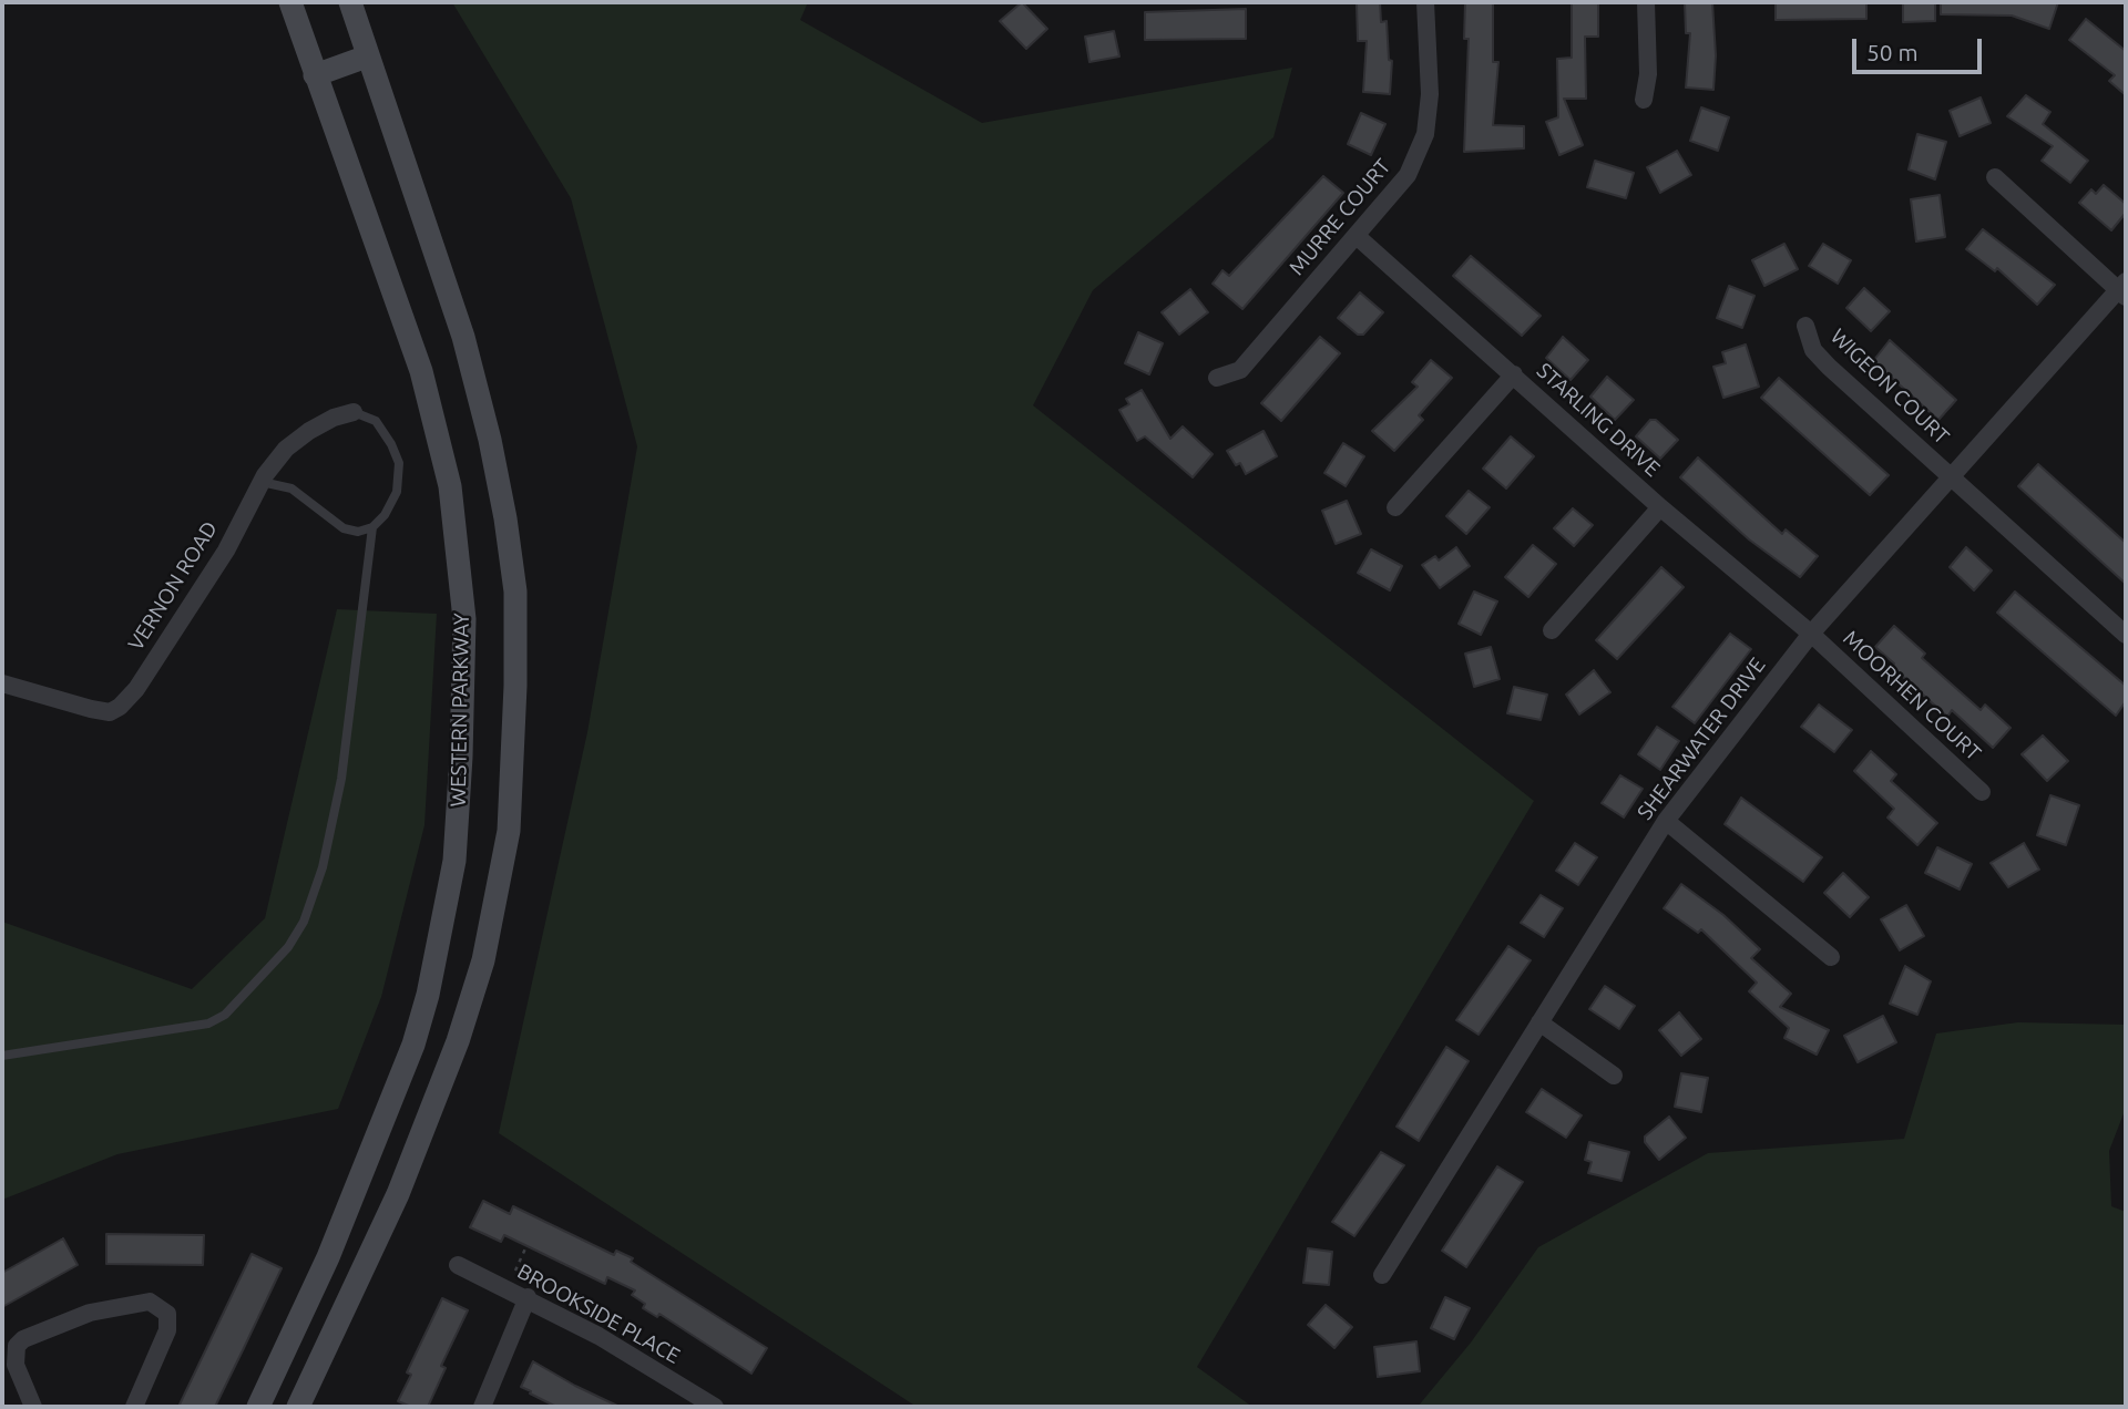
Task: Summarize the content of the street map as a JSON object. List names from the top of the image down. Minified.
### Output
{"streets":{"main road":["WESTERN PARKWAY"],"street":["MURRE COURT","WIGEON COURT","STARLING DRIVE","VERNON ROAD","MOORHEN COURT","SHEARWATER DRIVE","BROOKSIDE PLACE"]},"crossings":[["MURRE COURT","STARLING DRIVE"],["WIGEON COURT","SHEARWATER DRIVE"],["STARLING DRIVE","MOORHEN COURT"],["STARLING DRIVE","SHEARWATER DRIVE"],["MOORHEN COURT","SHEARWATER DRIVE"]],"scale_bar":"50 m"}
